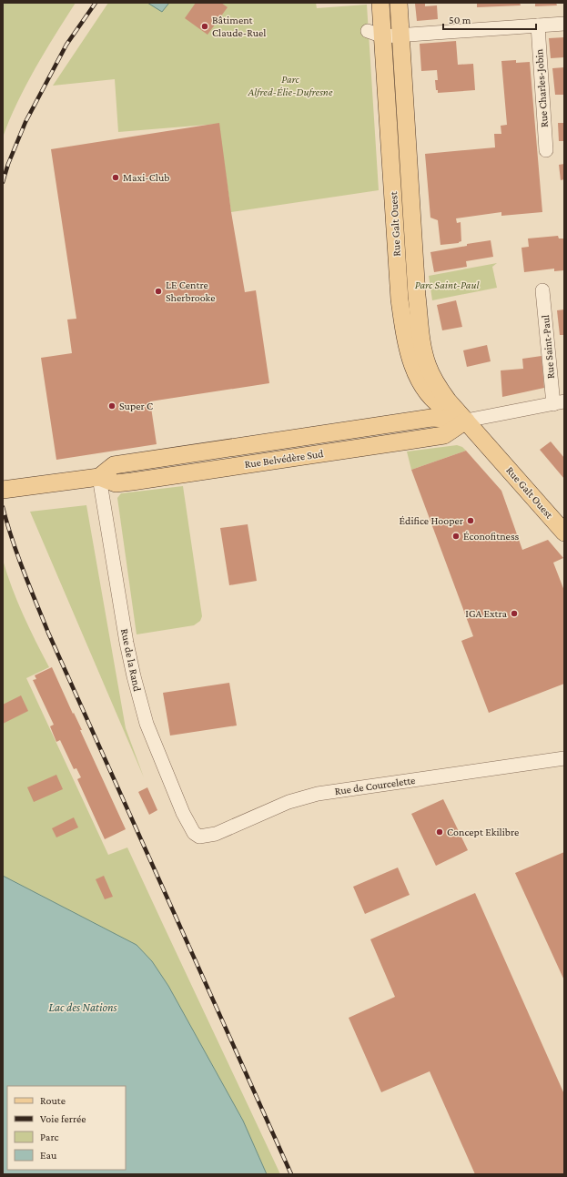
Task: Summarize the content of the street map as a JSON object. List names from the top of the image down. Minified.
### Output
{"streets":{"main road":["Rue Galt Ouest","Rue Belvédère Sud"],"street":["Rue Charles-Jobin","Rue Saint-Paul","Rue de la Rand","Rue de Courcelette"]},"crossings":[["Rue Galt Ouest","Rue Belvédère Sud"],["Rue Saint-Paul","Rue Belvédère Sud"],["Rue Belvédère Sud","Rue de la Rand"],["Rue de la Rand","Rue de Courcelette"]],"water":["Lac des Nations"],"parks":["Parc Alfred-Élie-Dufresne","Parc Saint-Paul"],"places":["Bâtiment Claude-Ruel","Maxi-Club","LE Centre Sherbrooke","Super C","Édifice Hooper","Éconofitness","IGA Extra","Concept Ekilibre"],"legend":["Route","Voie ferrée","Parc","Eau"],"scale_bar":"50 m"}
